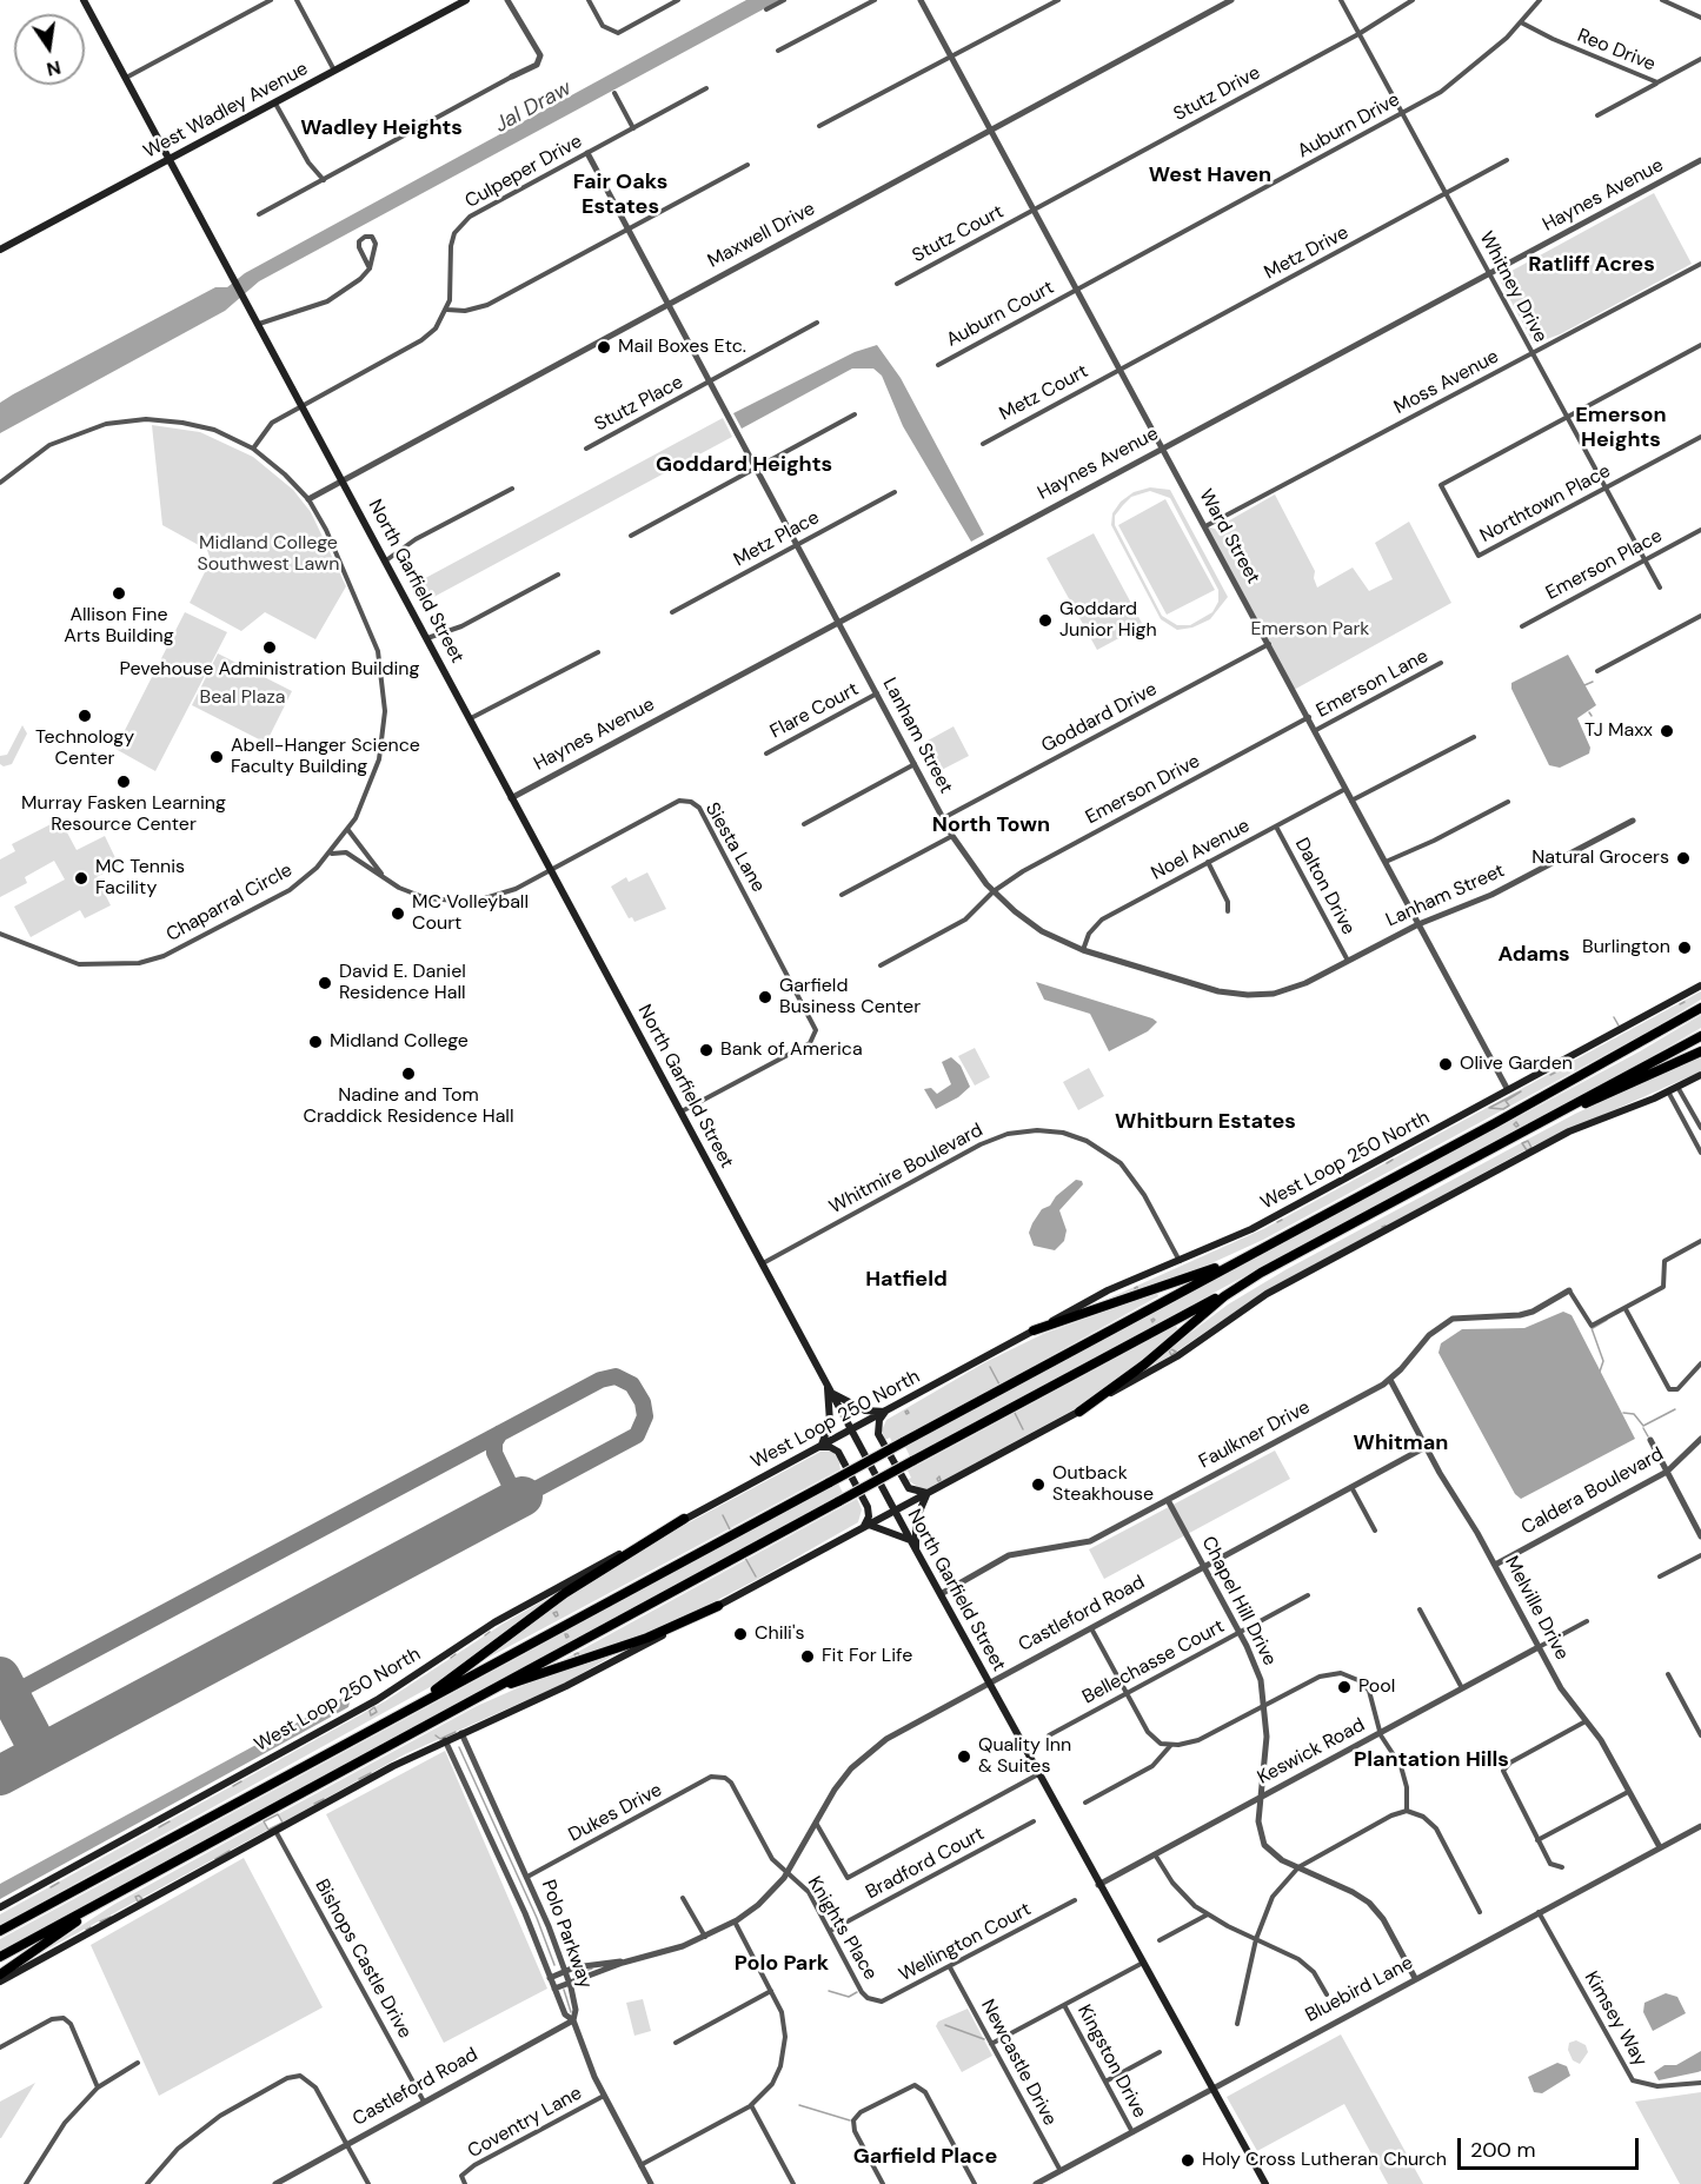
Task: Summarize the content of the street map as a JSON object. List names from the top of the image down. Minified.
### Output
{"streets":{"main road":["West Wadley Avenue","North Garfield Street","West Loop 250 North"],"street":["Reo Drive","Stutz Drive","Auburn Drive","Culpeper Drive","Haynes Avenue","Stutz Court","Maxwell Drive","Metz Drive","Whitney Drive","Auburn Court","Moss Avenue","Metz Court","Stutz Place","Northtown Place","Ward Street","Metz Place","Emerson Place","Emerson Lane","Flare Court","Goddard Drive","Lanham Street","Emerson Drive","Siesta Lane","Noel Avenue","Dalton Drive","Chaparral Circle","Whitmire Boulevard","Faulkner Drive","Caldera Boulevard","Chapel Hill Drive","Melville Drive","Castleford Road","Bellechasse Court","Keswick Road","Dukes Drive","Bradford Court","Knights Place","Polo Parkway","Wellington Court","Bishops Castle Drive","Bluebird Lane","Kimsey Way","Kingston Drive","Newcastle Drive","Coventry Lane"]},"crossings":[["Reo Drive","Auburn Drive"],["Stutz Drive","Stutz Court"],["Stutz Drive","Whitney Drive"],["Stutz Drive","Ward Street"],["West Wadley Avenue","North Garfield Street"],["Auburn Drive","Whitney Drive"],["Auburn Drive","Auburn Court"],["Auburn Drive","Ward Street"],["Culpeper Drive","Lanham Street"],["Haynes Avenue","Whitney Drive"],["Haynes Avenue","Ward Street"],["Haynes Avenue","North Garfield Street"],["Haynes Avenue","Lanham Street"],["Stutz Court","Ward Street"],["Maxwell Drive","Ward Street"],["Maxwell Drive","North Garfield Street"],["Maxwell Drive","Lanham Street"],["Maxwell Drive","Chaparral Circle"],["Metz Drive","Whitney Drive"],["Metz Drive","Metz Court"],["Metz Drive","Ward Street"],["Whitney Drive","Moss Avenue"],["Whitney Drive","Northtown Place"],["Whitney Drive","Emerson Place"],["Auburn Court","Ward Street"],["Moss Avenue","Ward Street"],["Metz Court","Ward Street"],["Stutz Place","Lanham Street"],["Ward Street","Emerson Lane"],["Ward Street","Goddard Drive"],["Ward Street","Lanham Street"],["Ward Street","Emerson Drive"],["Ward Street","Noel Avenue"],["Ward Street","West Loop 250 North"],["Metz Place","Lanham Street"],["North Garfield Street","Siesta Lane"],["North Garfield Street","West Loop 250 North"],["North Garfield Street","Whitmire Boulevard"],["North Garfield Street","Faulkner Drive"],["North Garfield Street","Castleford Road"],["North Garfield Street","Keswick Road"],["North Garfield Street","Bluebird Lane"],["Flare Court","Lanham Street"],["Goddard Drive","Lanham Street"],["Lanham Street","Emerson Drive"],["Lanham Street","Noel Avenue"],["Lanham Street","Dalton Drive"],["Siesta Lane","Chaparral Circle"],["Noel Avenue","Dalton Drive"],["West Loop 250 North","Whitmire Boulevard"],["Faulkner Drive","Chapel Hill Drive"],["Faulkner Drive","Melville Drive"],["Caldera Boulevard","Melville Drive"],["Chapel Hill Drive","Castleford Road"],["Chapel Hill Drive","Bellechasse Court"],["Chapel Hill Drive","Keswick Road"],["Chapel Hill Drive","Bluebird Lane"],["Melville Drive","Castleford Road"],["Melville Drive","Keswick Road"],["Melville Drive","Bluebird Lane"],["Castleford Road","Knights Place"],["Castleford Road","Polo Parkway"],["Castleford Road","Bishops Castle Drive"],["Dukes Drive","Knights Place"],["Dukes Drive","Polo Parkway"],["Bradford Court","Knights Place"],["Knights Place","Wellington Court"],["Wellington Court","Newcastle Drive"],["Bluebird Lane","Kimsey Way"],["Bluebird Lane","Kingston Drive"],["Bluebird Lane","Newcastle Drive"]],"districts":["Wadley Heights","West Haven","Fair Oaks Estates","Ratliff Acres","Emerson Heights","Goddard Heights","North Town","Adams","Whitburn Estates","Hatfield","Whitman","Plantation Hills","Polo Park","Garfield Place"],"water":["Jal Draw"],"parks":["Midland College Southwest Lawn","Emerson Park","Beal Plaza"],"places":["Mail Boxes Etc.","Allison Fine Arts Building","Goddard Junior High","Pevehouse Administration Building","Technology Center","TJ Maxx","Abell-Hanger Science Faculty Building","Murray Fasken Learning Resource Center","Natural Grocers","MC Tennis Facility","MC Volleyball Court","Burlington","David E. Daniel Residence Hall","Garfield Business Center","Midland College","Bank of America","Olive Garden","Nadine and Tom Craddick Residence Hall","Outback Steakhouse","Chili's","Fit For Life","Pool","Quality Inn & Suites","Holy Cross Lutheran Church"],"scale_bar":"200 m","north":"bottom"}
